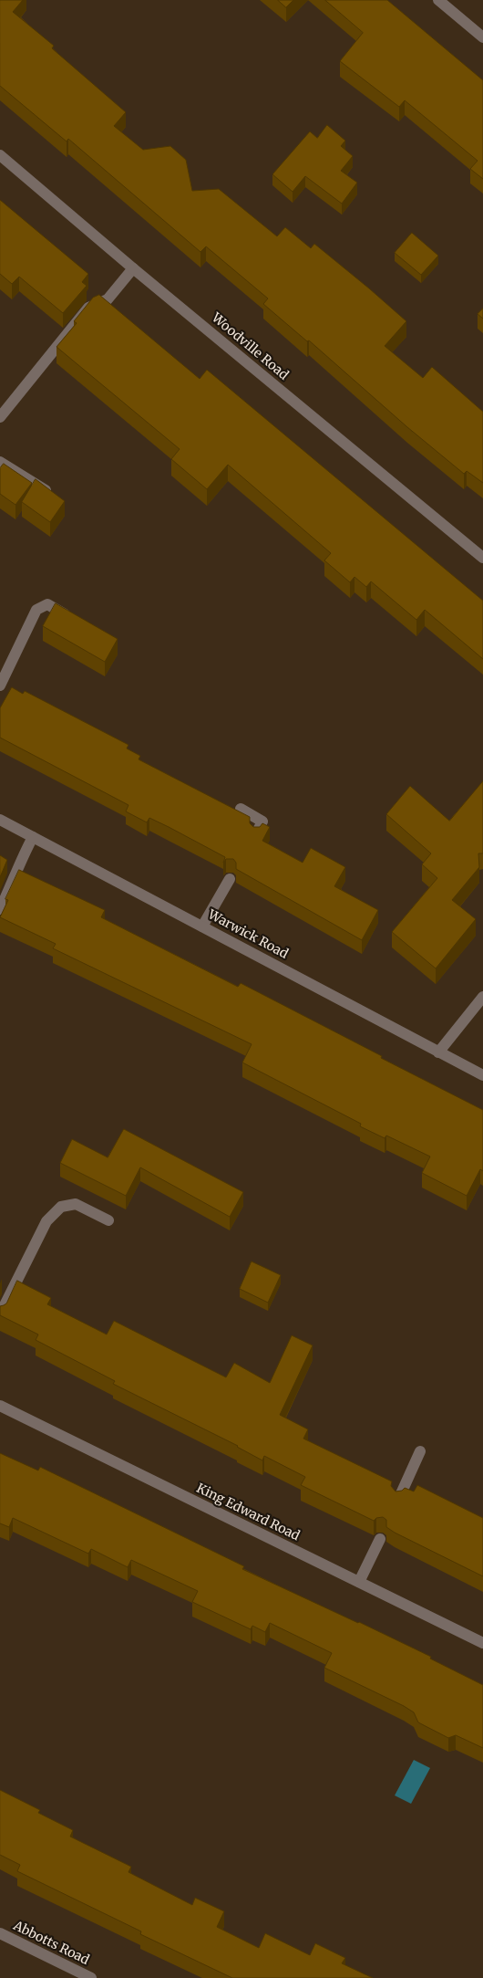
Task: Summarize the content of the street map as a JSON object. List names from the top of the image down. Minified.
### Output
{"streets":{"street":["Woodville Road","Warwick Road","King Edward Road","Abbotts Road"]}}
